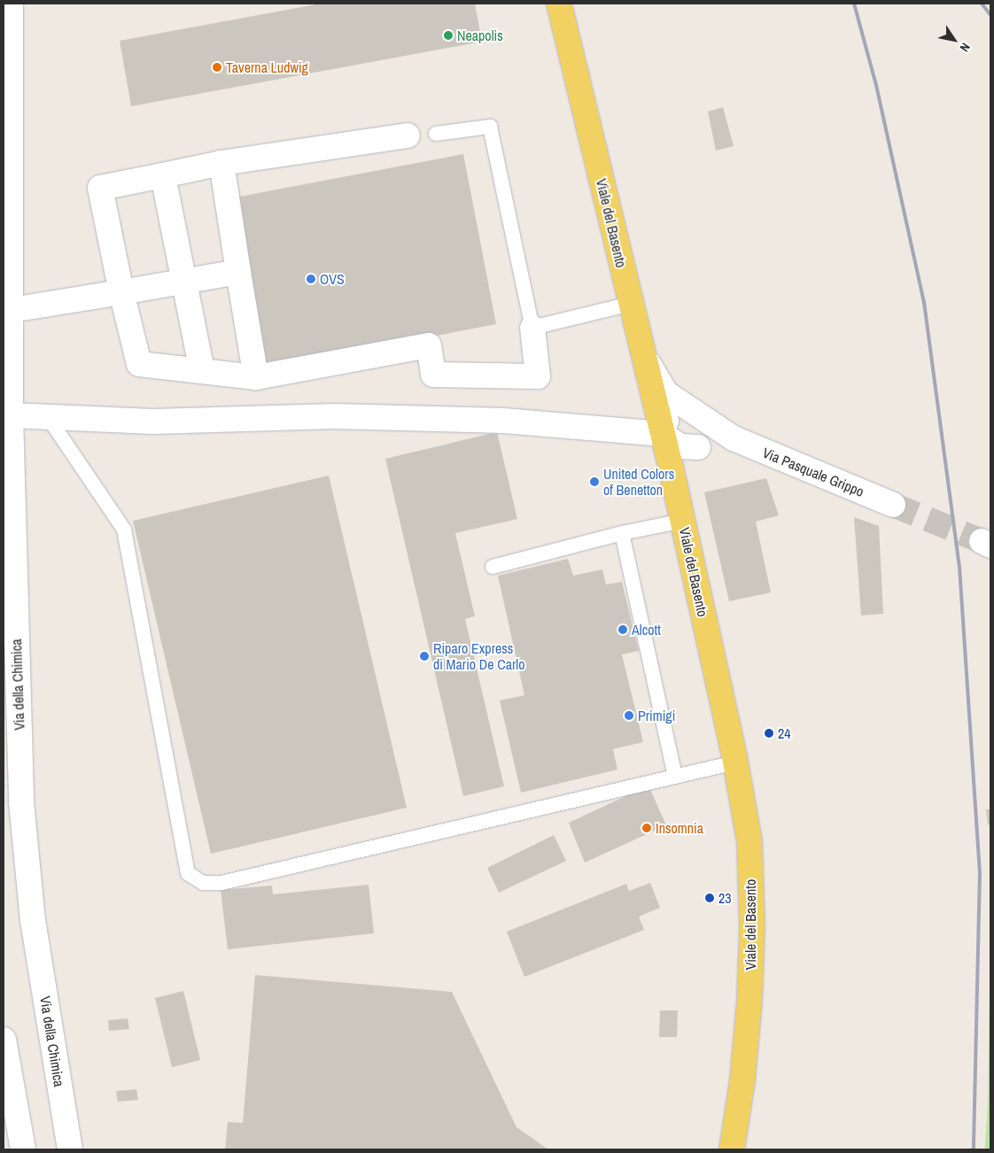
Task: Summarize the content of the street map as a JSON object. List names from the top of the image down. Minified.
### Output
{"streets":{"main road":["Viale del Basento"],"street":["Via Pasquale Grippo","Via della Chimica"]},"crossings":[["Viale del Basento","Via Pasquale Grippo"]],"places":["Neapolis","Taverna Ludwig","OVS","United Colors of Benetton","Alcott","Riparo Express di Mario De Carlo","Primigi","24","Insomnia","23"],"north":"bottom right"}
